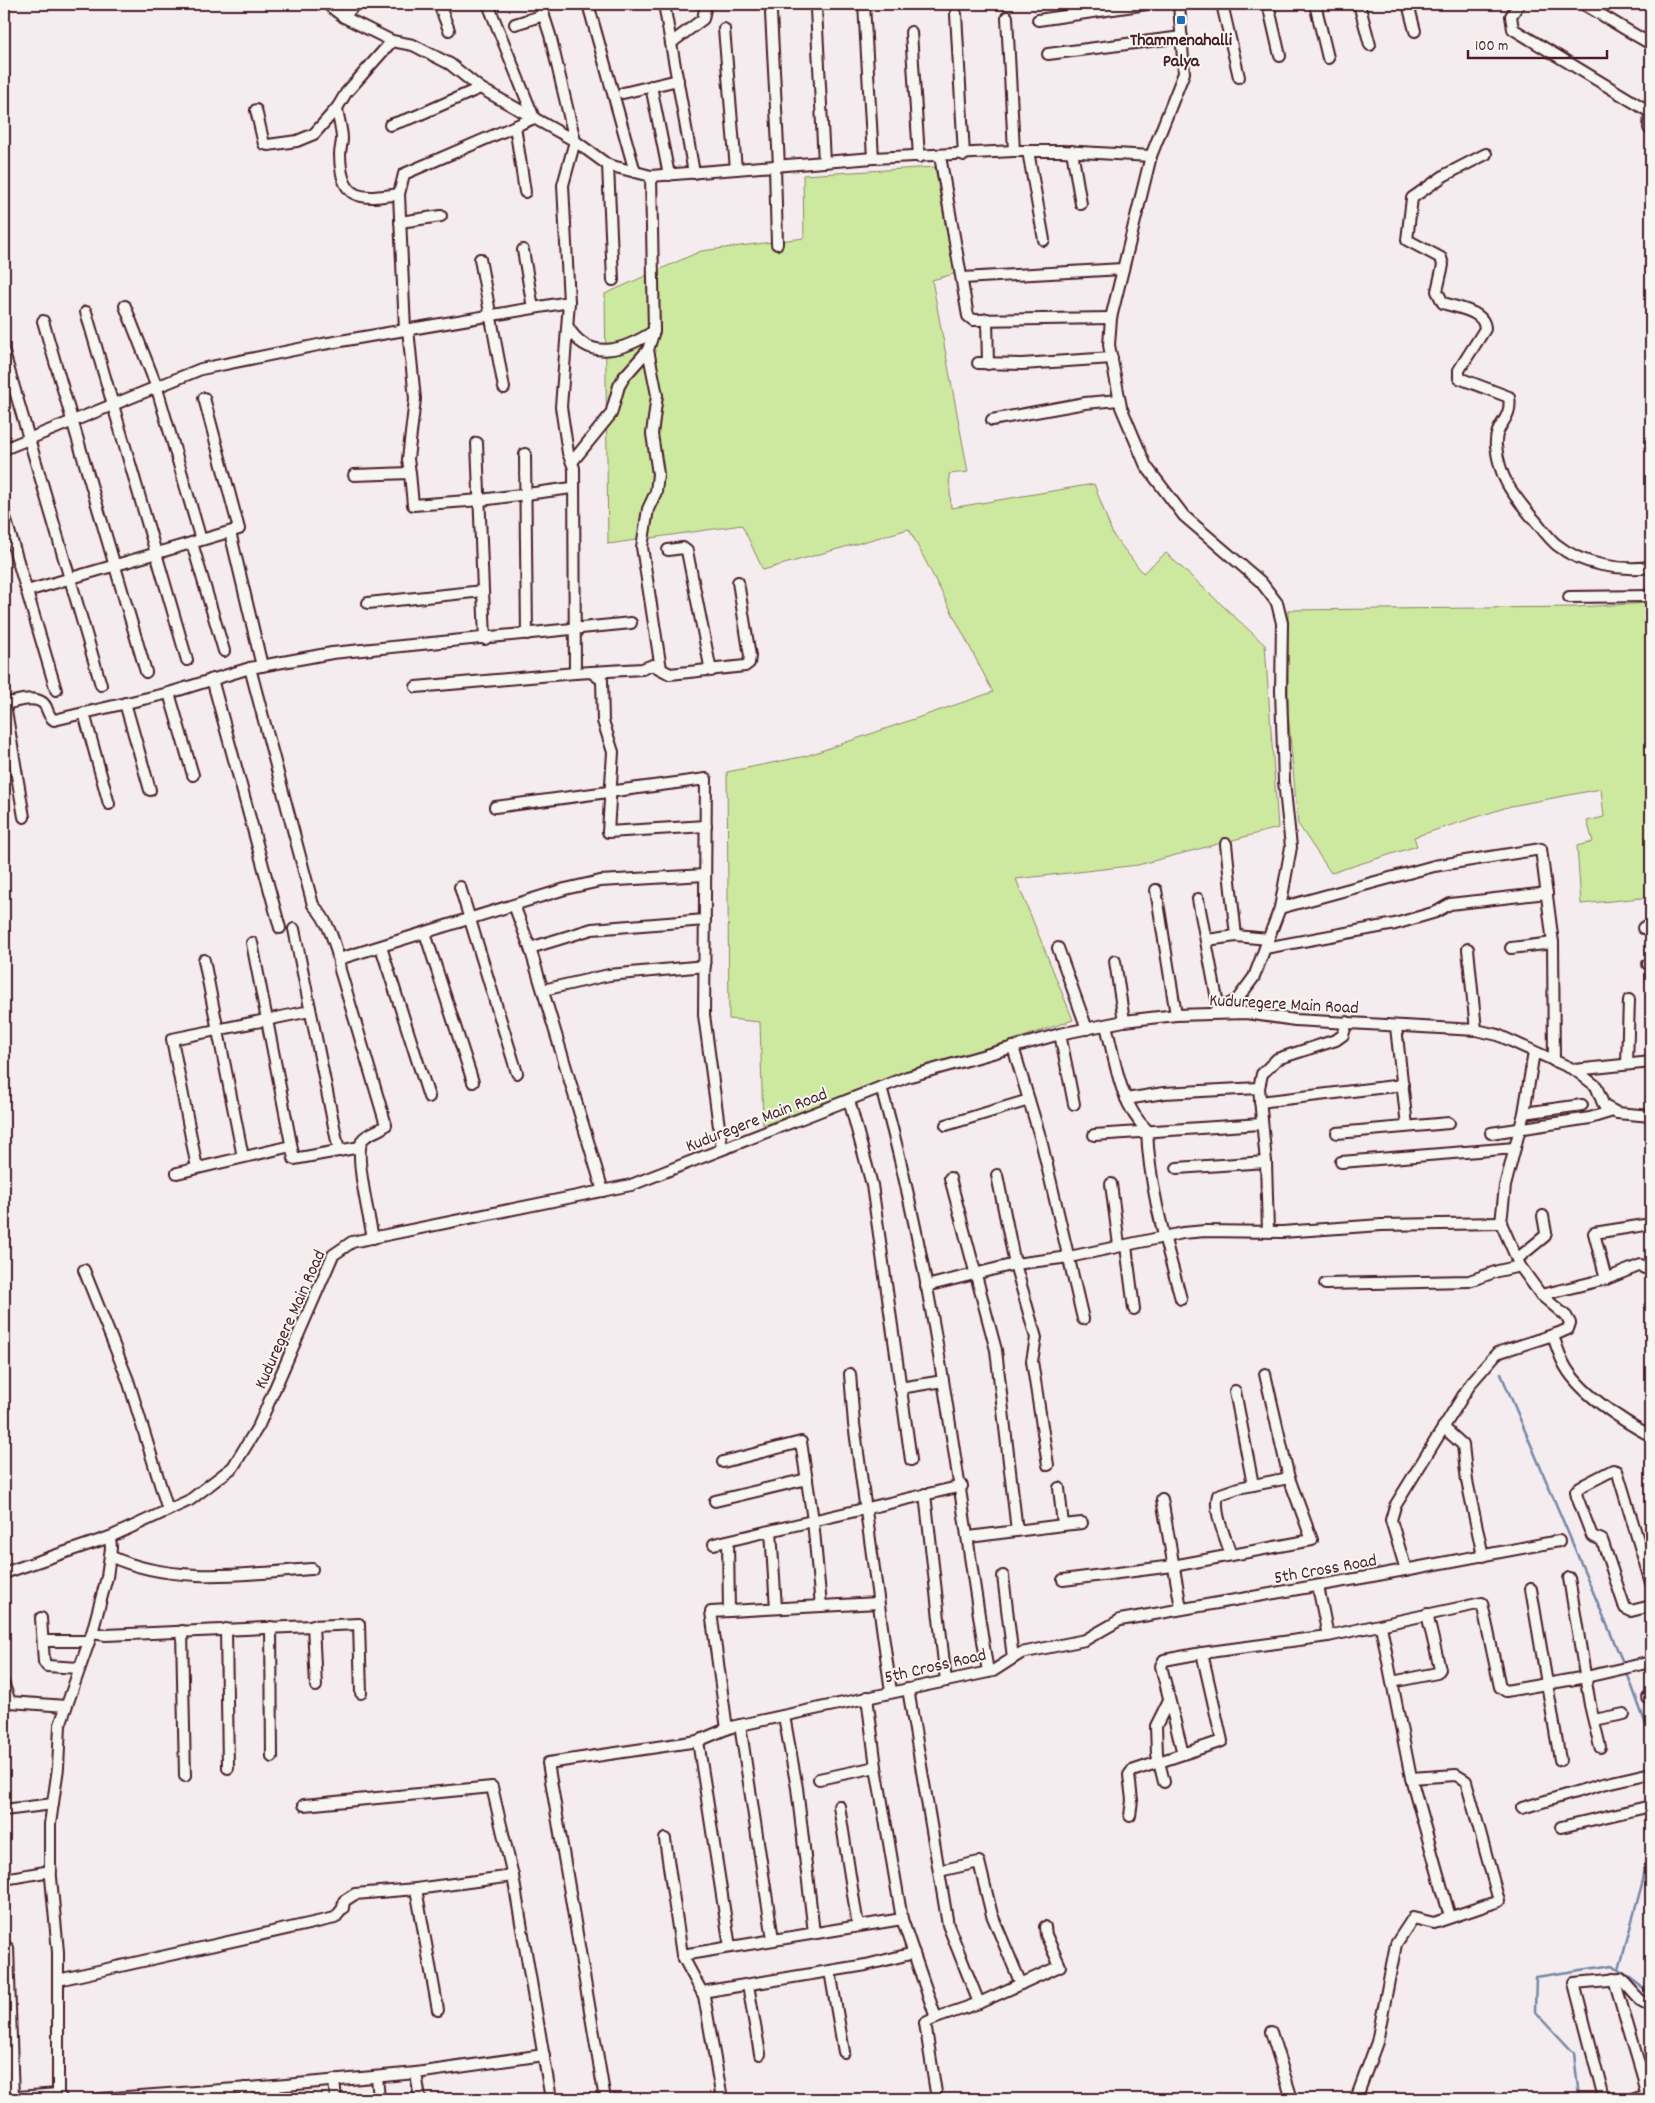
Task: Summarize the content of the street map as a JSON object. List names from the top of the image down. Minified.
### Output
{"streets":{"street":["Kuduregere Main Road","5th Cross Road"]},"places":{"transit":["Thammenahalli Palya"]},"scale_bar":"100 m"}
